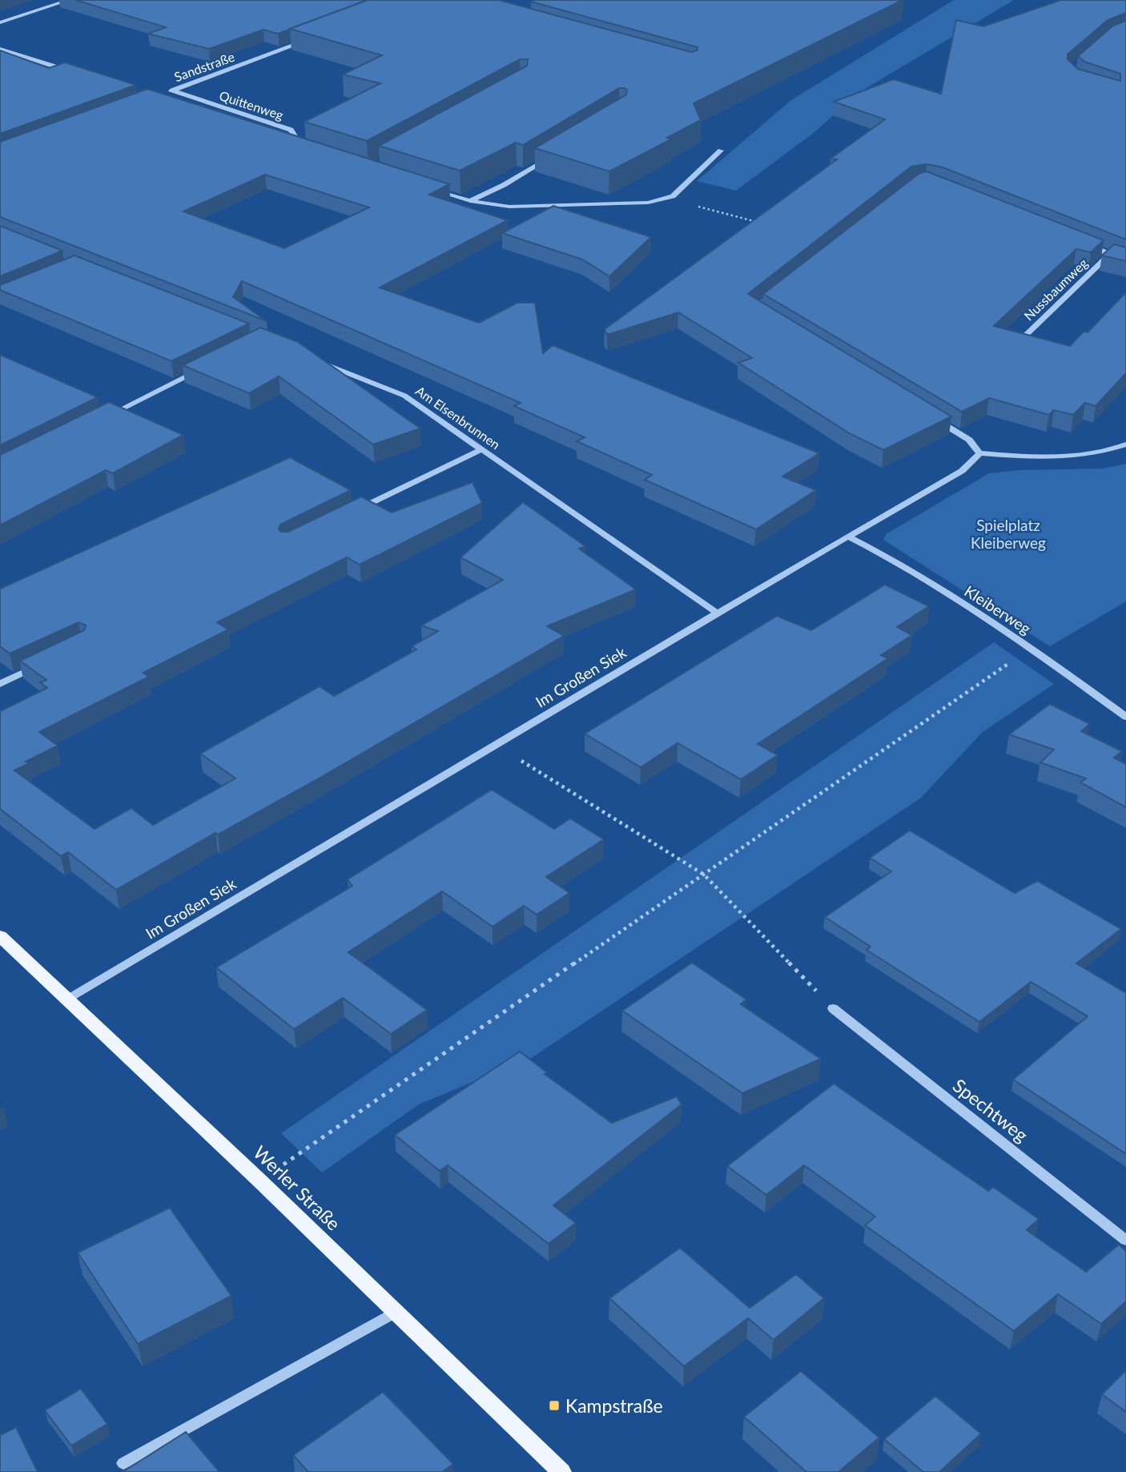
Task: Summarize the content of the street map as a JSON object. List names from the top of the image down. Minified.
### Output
{"streets":{"main road":["Werler Straße"],"street":["Sandstraße","Quittenweg","Nussbaumweg","Am Elsenbrunnen","Kleiberweg","Im Großen Siek","Spechtweg"]},"crossings":[["Sandstraße","Quittenweg"],["Am Elsenbrunnen","Im Großen Siek"],["Kleiberweg","Im Großen Siek"],["Im Großen Siek","Werler Straße"]],"parks":["Spielplatz Kleiberweg"],"places":{"transit":["Kampstraße"]}}
